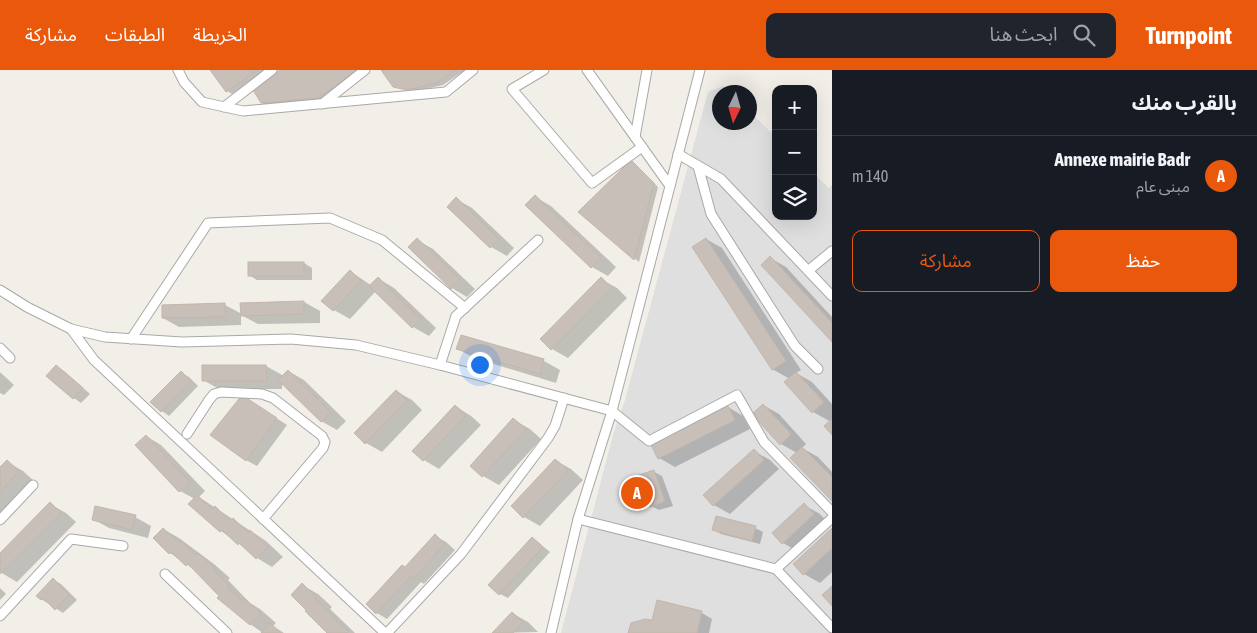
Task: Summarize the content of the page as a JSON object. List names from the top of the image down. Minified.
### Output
{"north":"bottom","page":{"header":"Turnpoint","search":"ابحث هنا","nav":["الخريطة","الطبقات","مشاركة"],"heading":"بالقرب منك","map_buttons":["+","−"],"list":[{"mark":"A","name":"Annexe mairie Badr","note":"مبنى عام","value":"140 m"}],"buttons":["حفظ","مشاركة"],"pins":"A"}}
